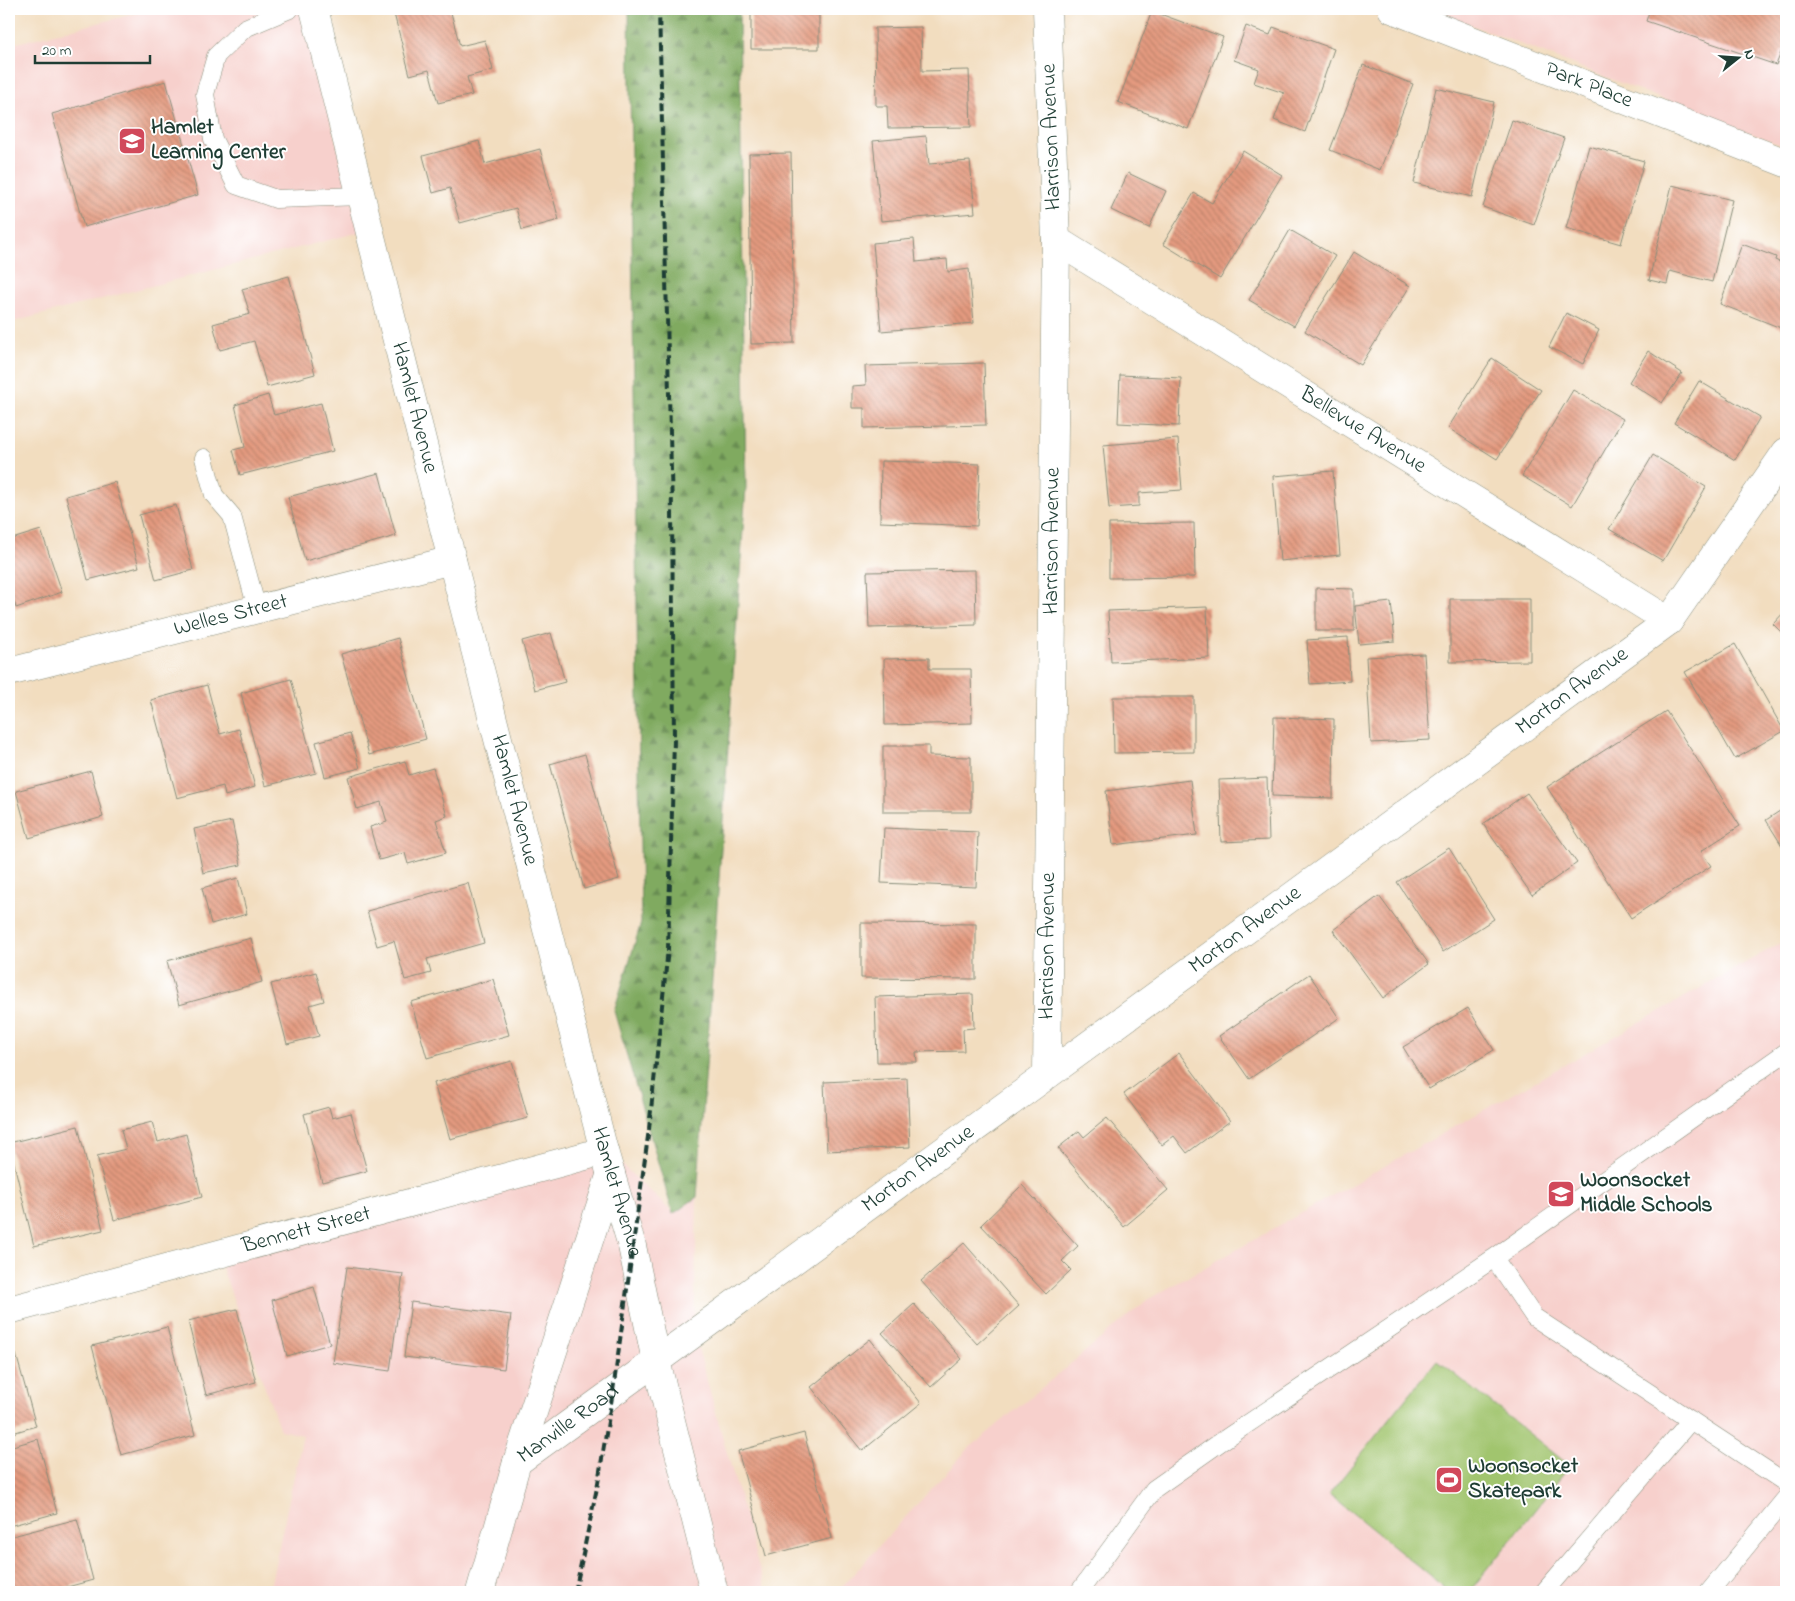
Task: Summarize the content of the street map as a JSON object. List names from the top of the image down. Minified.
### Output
{"streets":{"street":["Park Place","Harrison Avenue","Hamlet Avenue","Bellevue Avenue","Welles Street","Morton Avenue","Bennett Street","Manville Road"]},"crossings":[["Harrison Avenue","Bellevue Avenue"],["Harrison Avenue","Morton Avenue"],["Hamlet Avenue","Welles Street"],["Hamlet Avenue","Morton Avenue"],["Hamlet Avenue","Bennett Street"],["Hamlet Avenue","Manville Road"],["Bellevue Avenue","Morton Avenue"],["Morton Avenue","Manville Road"]],"places":{"school or university":["Hamlet Learning Center","Woonsocket Middle Schools"],"sports":["Woonsocket Skatepark"]},"scale_bar":"20 m","north":"right"}
